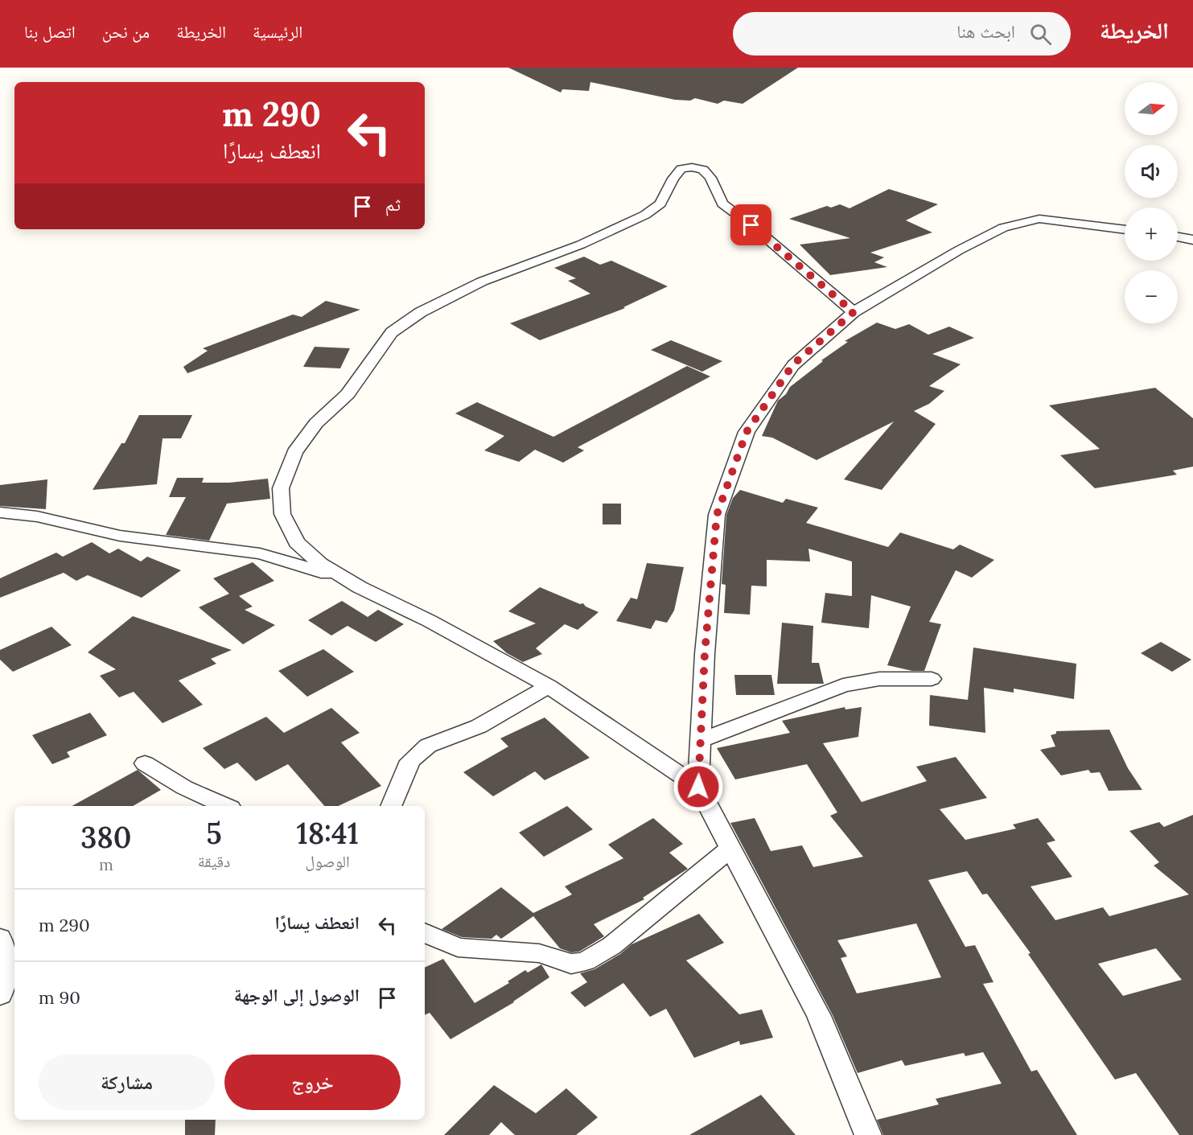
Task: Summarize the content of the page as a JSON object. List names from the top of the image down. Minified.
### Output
{"north":"right","page":{"header":"الخريطة","search":"ابحث هنا","nav":["الرئيسية","الخريطة","من نحن","اتصل بنا"],"map_buttons":["+","−"],"turn":["290 m","انعطف يسارًا"],"then":"ثم","eta":["18:41","الوصول","5","دقيقة","380","m"],"list":[{"name":"انعطف يسارًا","value":"290 m"},{"name":"الوصول إلى الوجهة","value":"90 m"}],"buttons":["خروج","مشاركة"]}}
